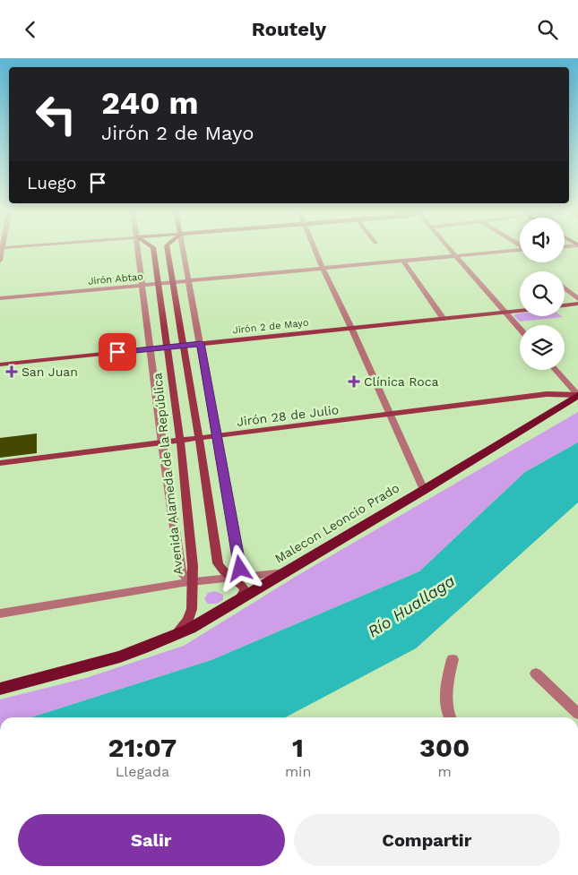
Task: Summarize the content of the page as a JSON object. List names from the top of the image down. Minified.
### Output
{"streets":{"main road":["Malecon Leoncio Prado"],"street":["Jirón Abtao","Jirón 2 de Mayo","Jirón 28 de Julio","Avenida Alameda de la República"]},"crossings":[["Jirón Abtao","Avenida Alameda de la República"],["Jirón 2 de Mayo","Avenida Alameda de la República"],["Jirón 28 de Julio","Avenida Alameda de la República"],["Jirón 28 de Julio","Malecon Leoncio Prado"],["Avenida Alameda de la República","Malecon Leoncio Prado"]],"water":["Río Huallaga"],"places":{"health":["San Juan","Clínica Roca"]},"page":{"header":"Routely","turn":["240 m","Jirón 2 de Mayo"],"then":"Luego","eta":["21:07","Llegada","1","min","300","m"],"buttons":["Salir","Compartir"]}}
